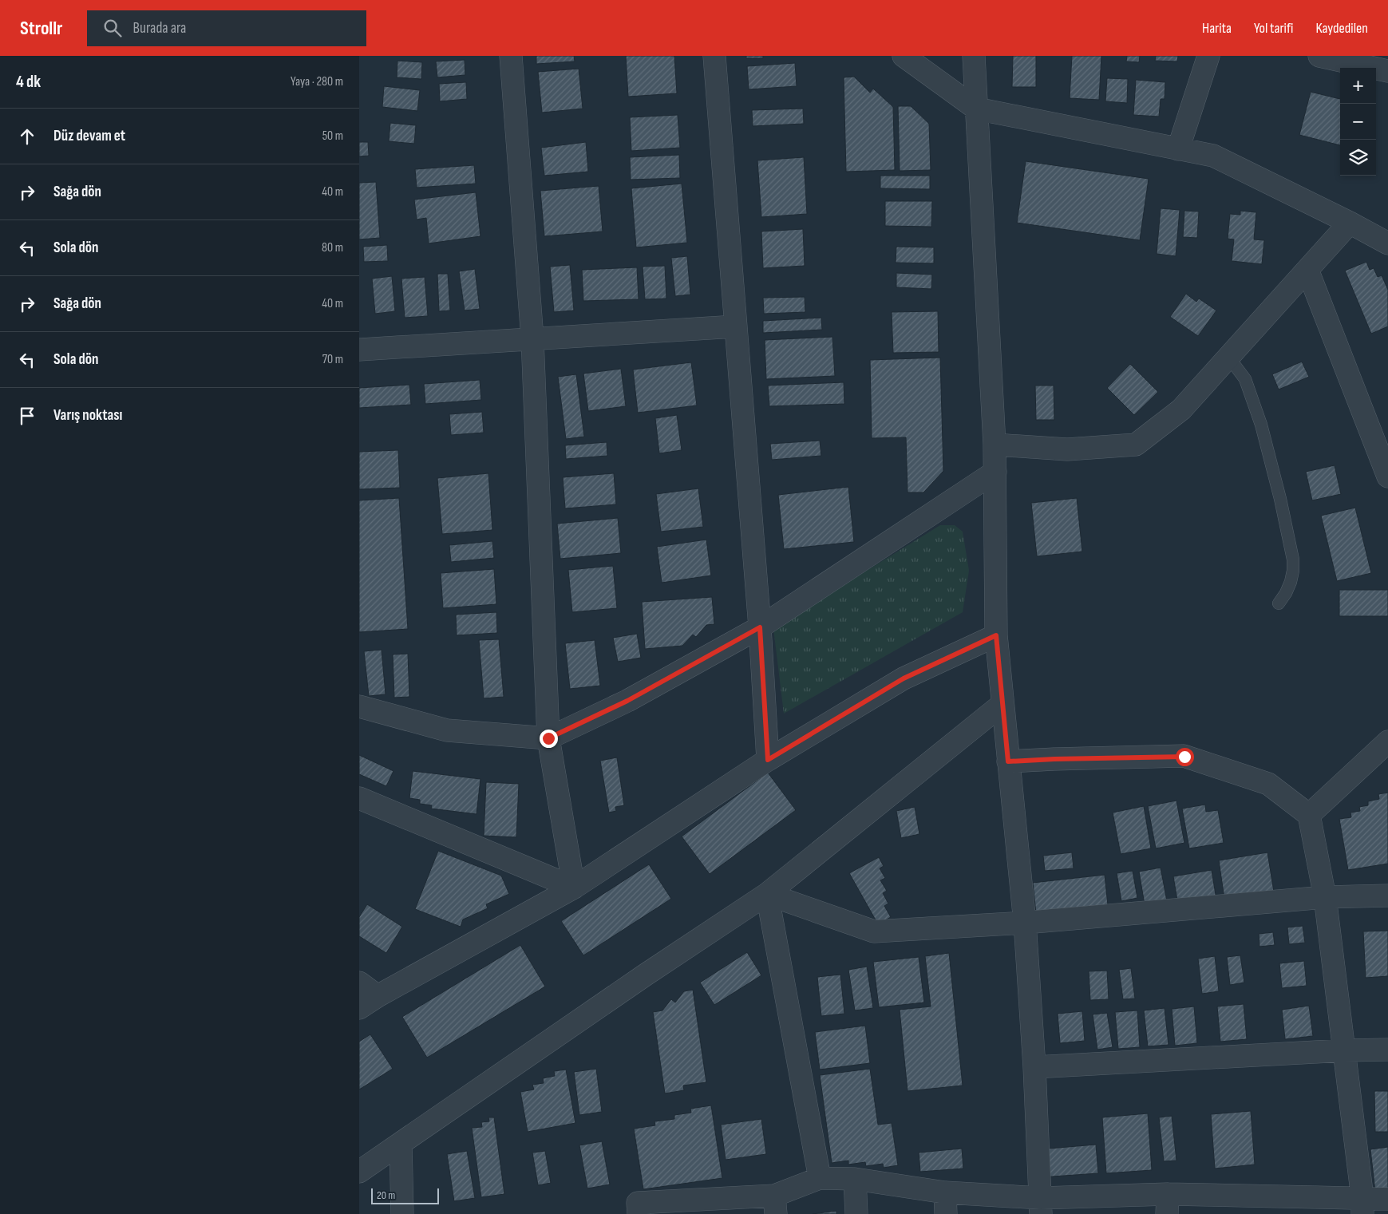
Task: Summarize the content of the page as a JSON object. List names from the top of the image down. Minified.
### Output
{"scale_bar":"20 m","page":{"header":"Strollr","search":"Burada ara","nav":["Harita","Yol tarifi","Kaydedilen"],"heading":["4 dk","Yaya · 280 m"],"map_buttons":["+","−"],"list":[["Düz devam et","50 m"],["Sağa dön","40 m"],["Sola dön","80 m"],["Sağa dön","40 m"],["Sola dön","70 m"],"Varış noktası"],"scale":"20 m"}}
